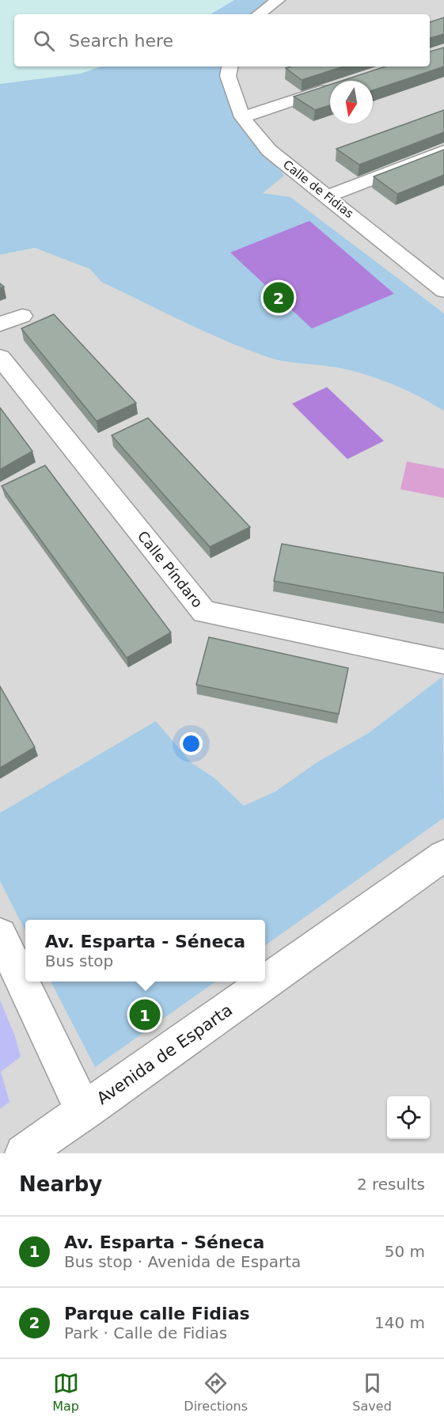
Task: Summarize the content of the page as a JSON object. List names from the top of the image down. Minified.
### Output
{"streets":{"street":["Calle de Fidias","Calle Píndaro","Avenida de Esparta"]},"north":"bottom","page":{"search":"Search here","pins":["2","1"],"popup":["Av. Esparta - Séneca","Bus stop"],"heading":["Nearby","2 results"],"list":[{"mark":"1","name":"Av. Esparta - Séneca","note":"Bus stop · Avenida de Esparta","value":"50 m"},{"mark":"2","name":"Parque calle Fidias","note":"Park · Calle de Fidias","value":"140 m"}],"nav":["Map","Directions","Saved"]}}
